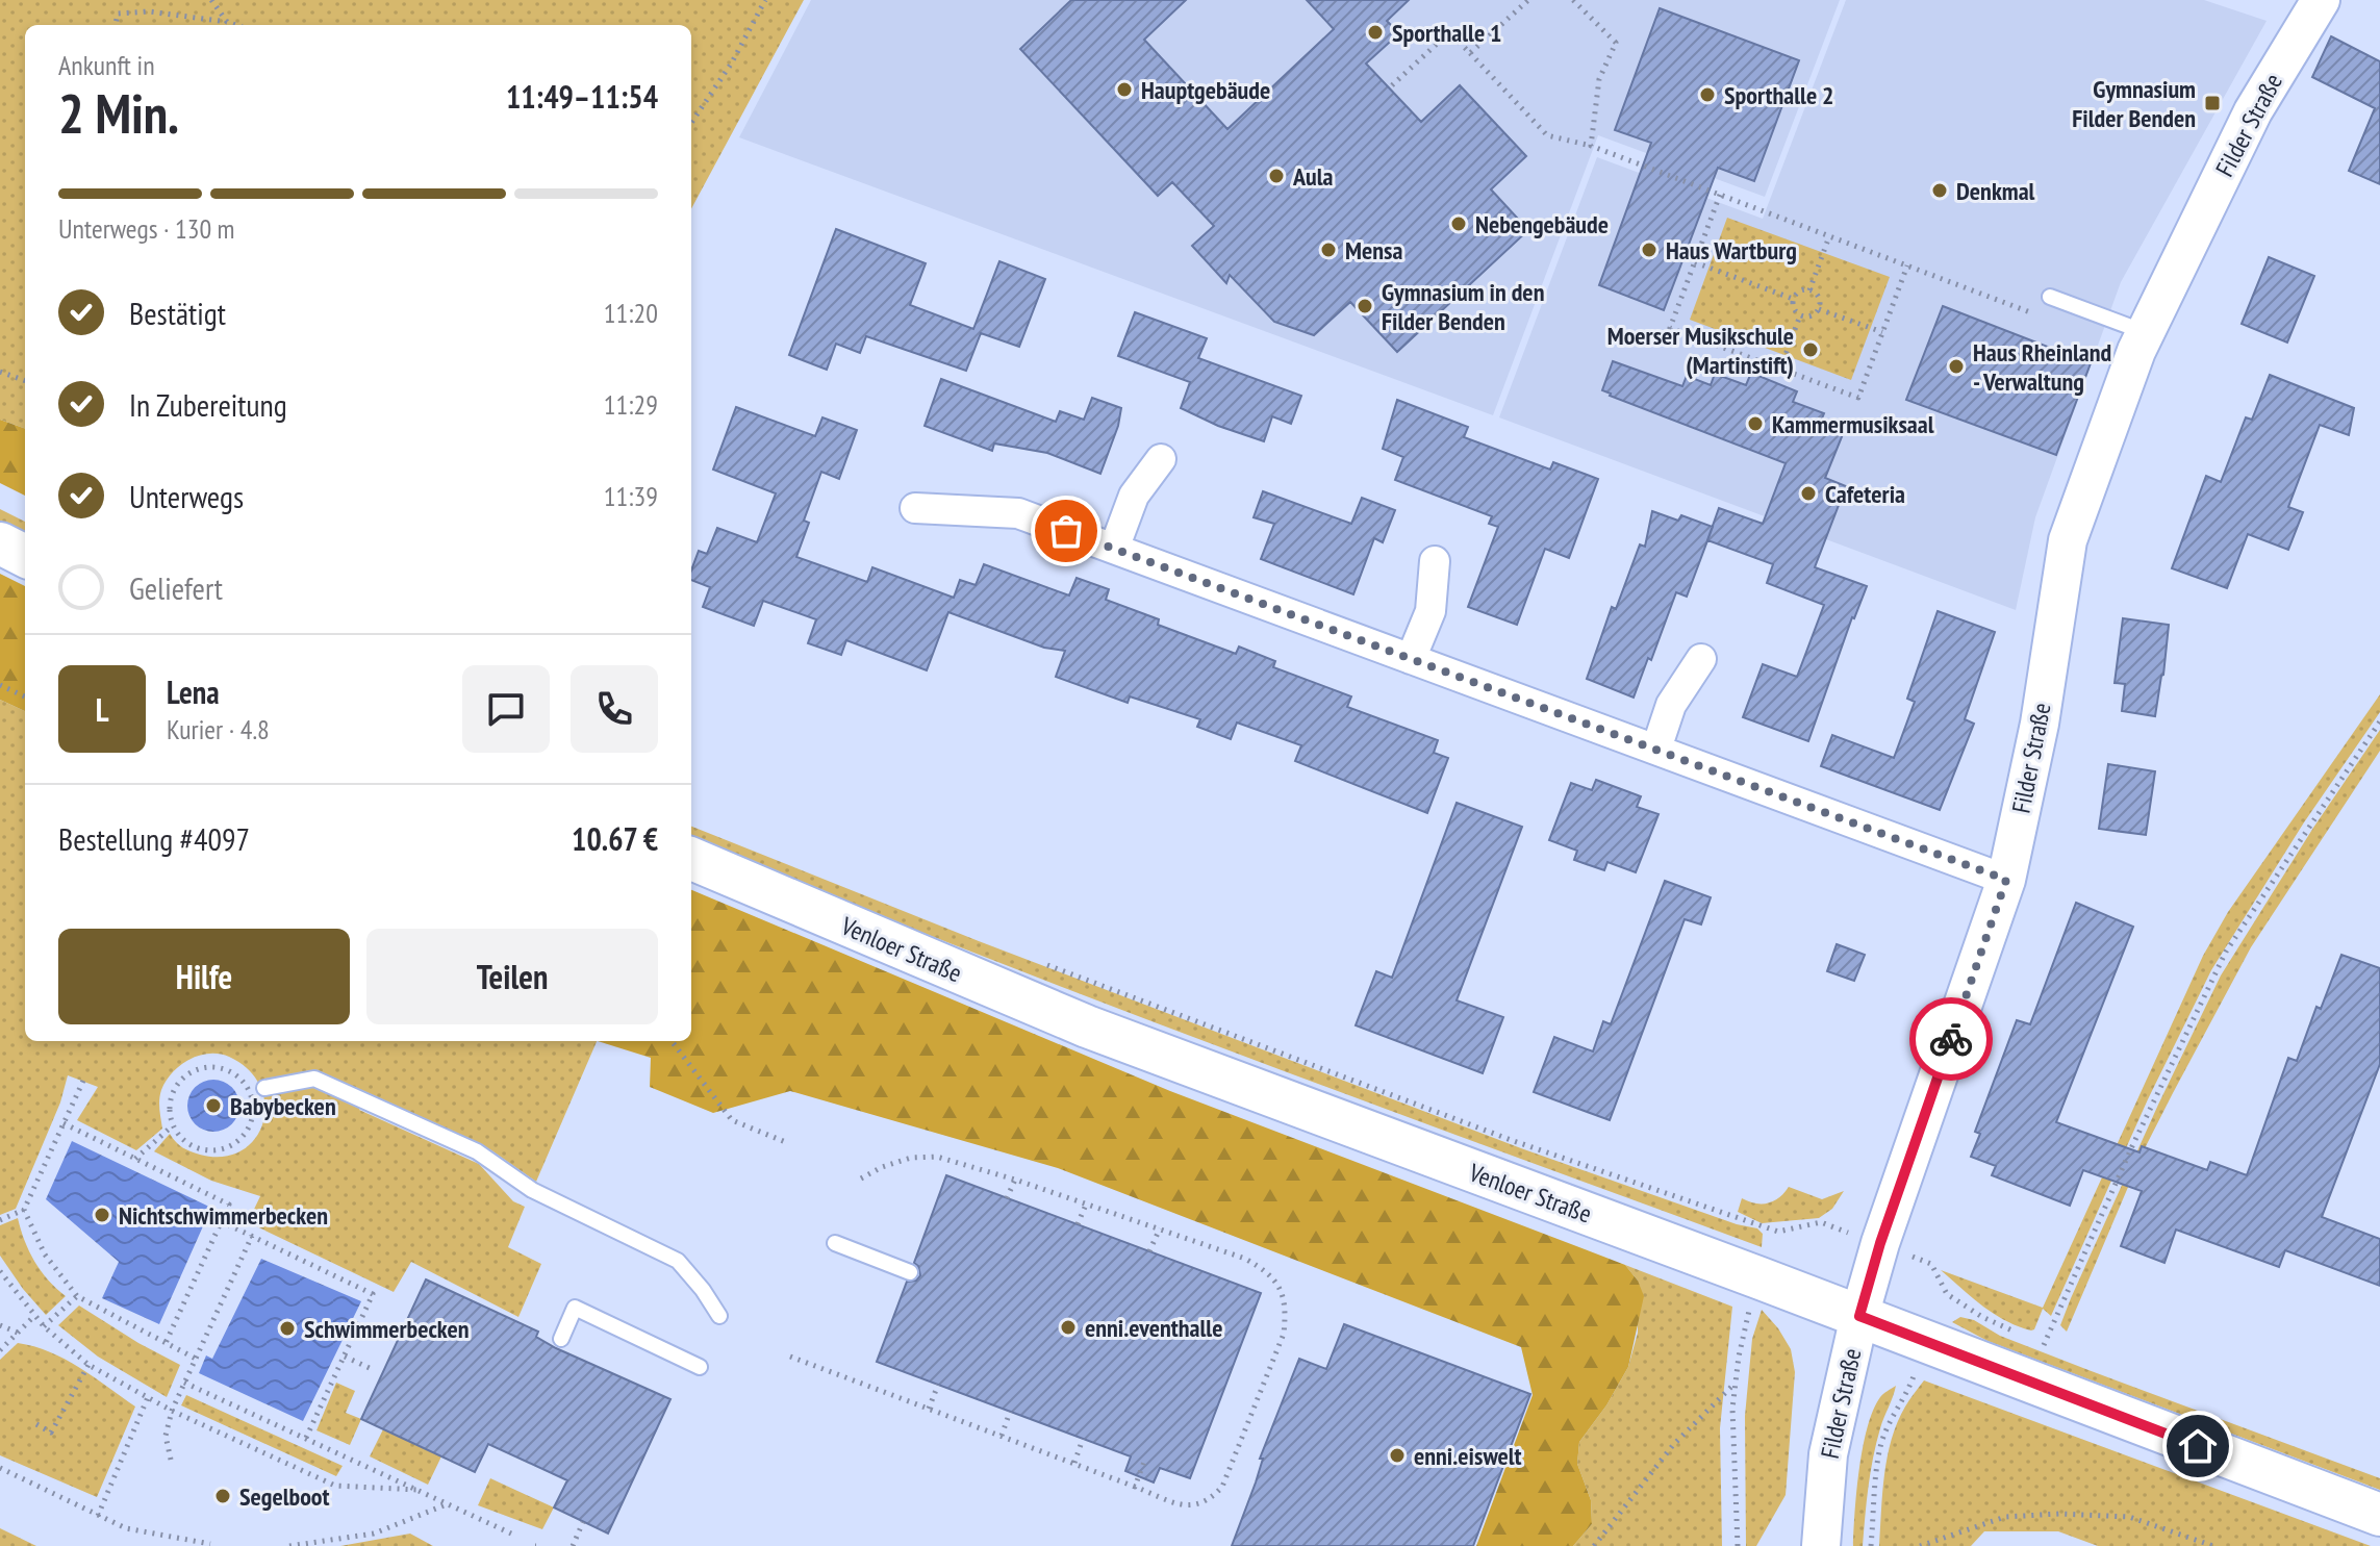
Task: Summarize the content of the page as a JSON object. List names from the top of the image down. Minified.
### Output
{"streets":{"main road":["Venloer Straße"],"street":["Filder Straße"]},"crossings":[["Filder Straße","Venloer Straße"]],"places":{"other":["Sporthalle 1","Hauptgebäude","Sporthalle 2","Aula","Denkmal","Nebengebäude","Mensa","Haus Wartburg","Gymnasium in den Filder Benden","Moerser Musikschule (Martinstift)","Haus Rheinland - Verwaltung","Kammermusiksaal","Cafeteria","Babybecken","Nichtschwimmerbecken","enni.eventhalle","Schwimmerbecken","enni.eiswelt","Segelboot"],"transit":["Gymnasium Filder Benden"]},"page":{"heading":["2 Min.","Ankunft in","11:49–11:54"],"panel":["Lena","Kurier · 4.8","Bestellung #4097","10.67 €"],"bar":"Unterwegs · 130 m","list":[["Bestätigt","11:20"],["In Zubereitung","11:29"],["Unterwegs","11:39"],"Geliefert"],"round":"L","buttons":["Hilfe","Teilen"]}}
